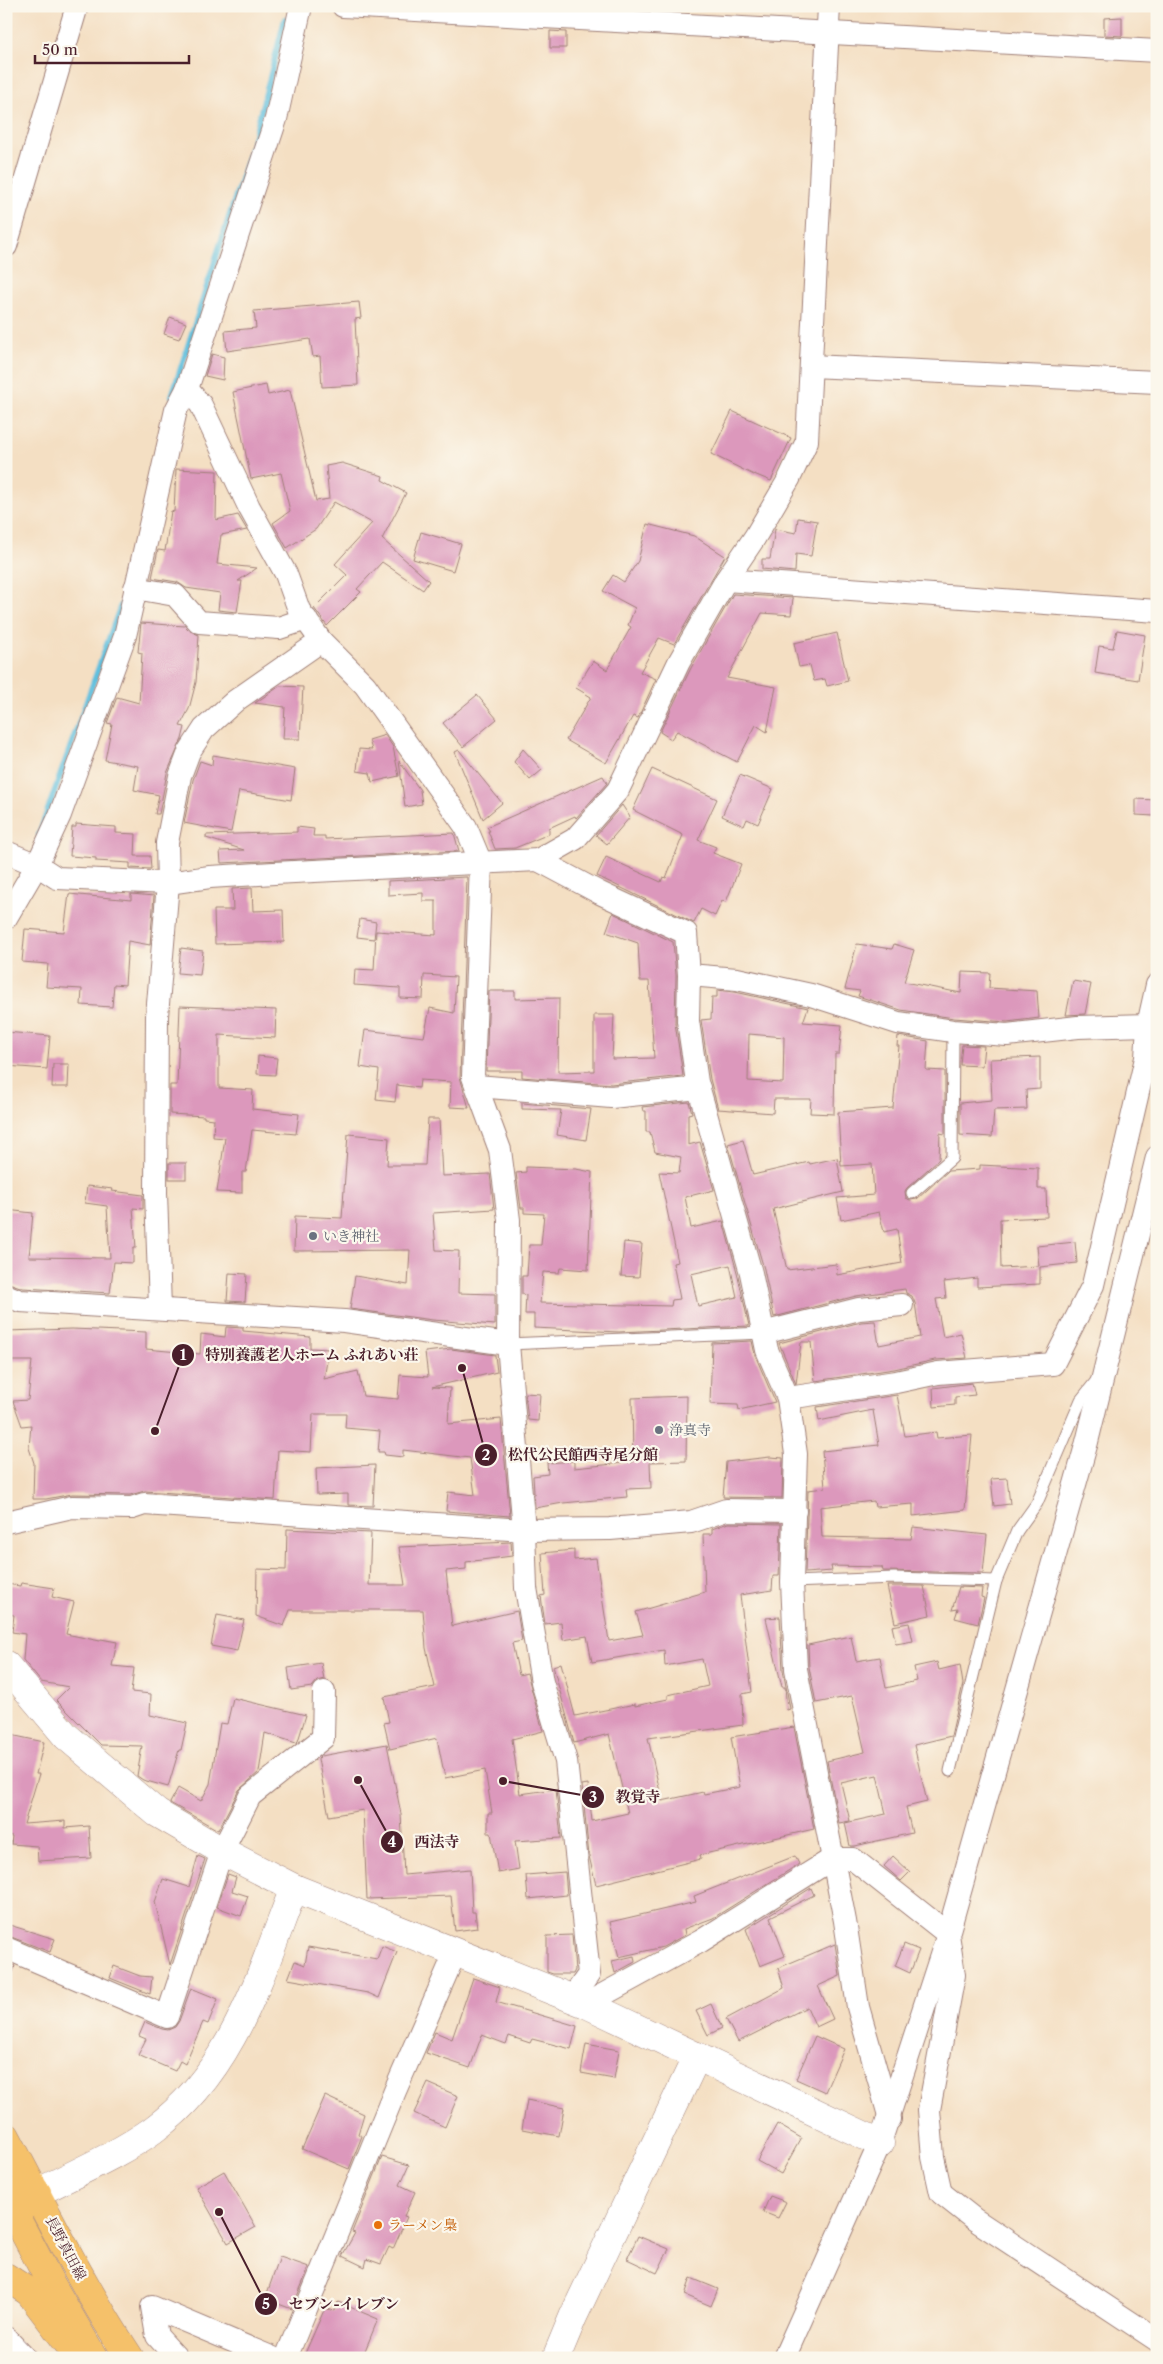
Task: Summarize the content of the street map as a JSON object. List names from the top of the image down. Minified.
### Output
{"streets":{"main road":["長野真田線"]},"places":["いき神社","松代公民館西寺尾分館","浄真寺","特別養護老人ホーム ふれあい荘","西法寺","教覚寺","セブン-イレブン","ラーメン梟"],"scale_bar":"50 m"}
